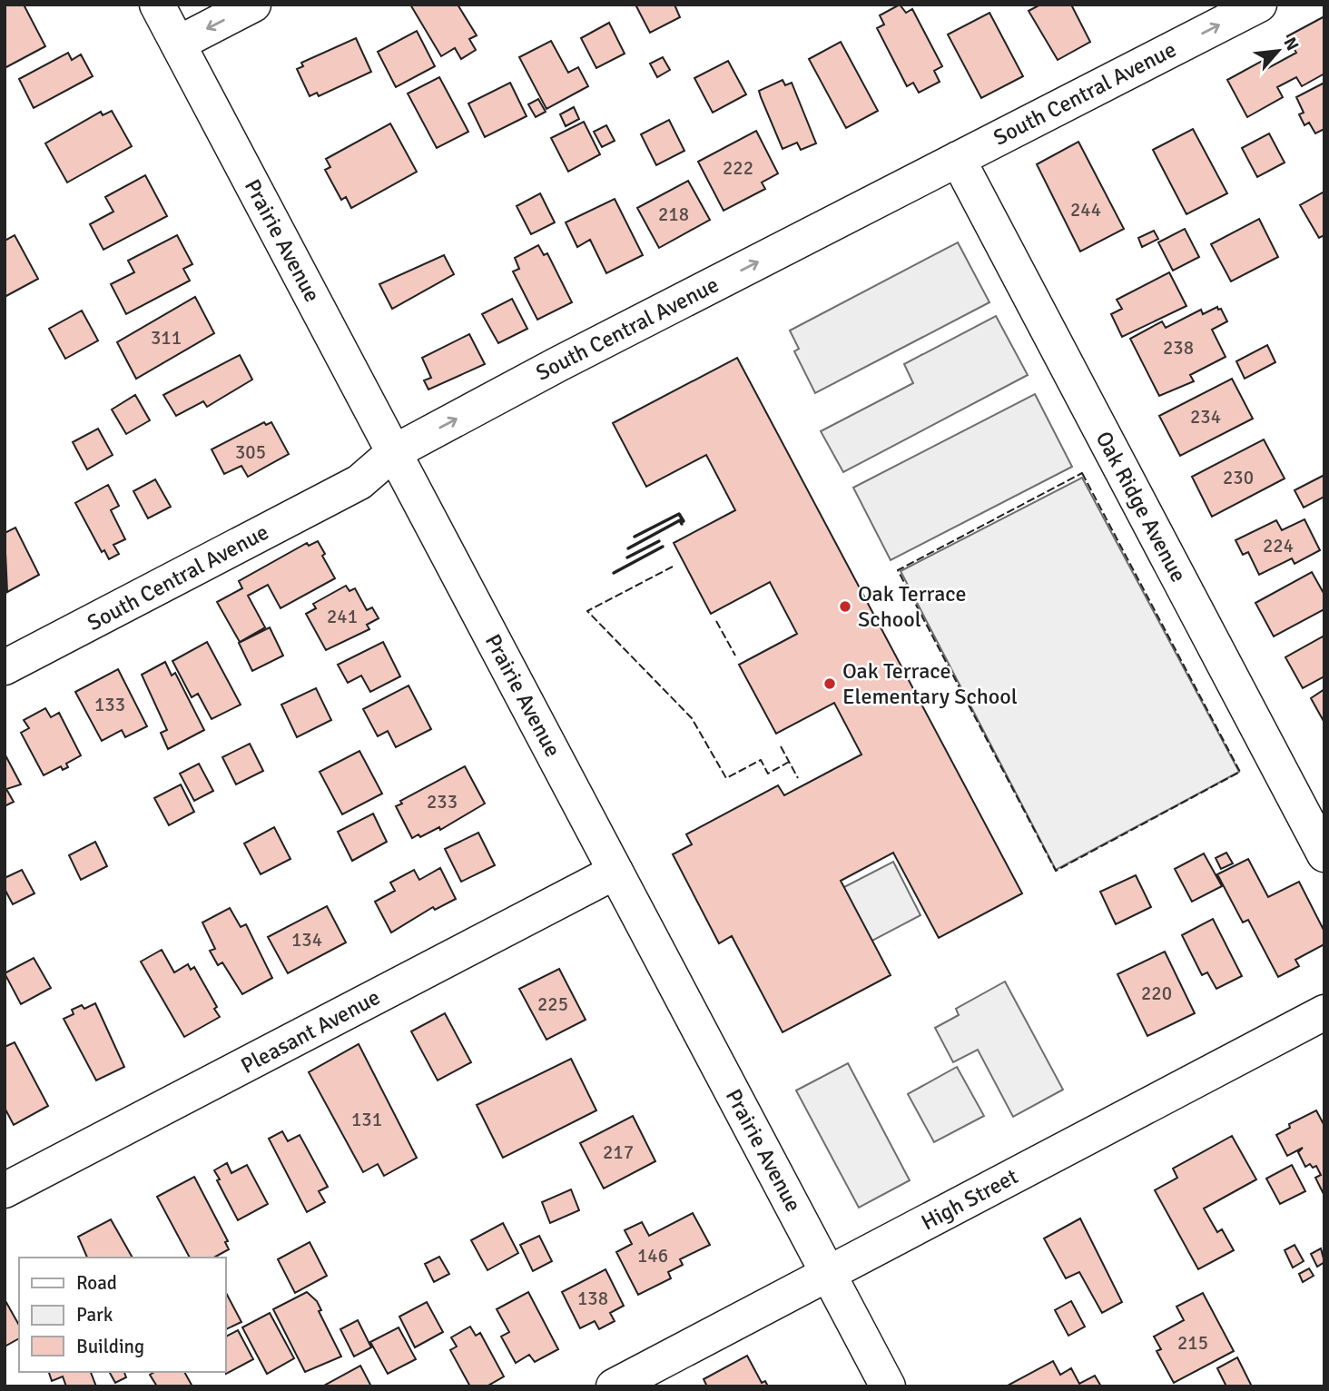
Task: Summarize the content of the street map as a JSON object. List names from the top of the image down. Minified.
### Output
{"streets":{"street":["South Central Avenue","Prairie Avenue","Oak Ridge Avenue","Pleasant Avenue","High Street"]},"crossings":[["South Central Avenue","Prairie Avenue"],["South Central Avenue","Oak Ridge Avenue"],["Prairie Avenue","Pleasant Avenue"],["Prairie Avenue","High Street"]],"one_way":["South Central Avenue"],"places":["Oak Terrace School","Oak Terrace Elementary School"],"house_numbers":["222","244","218","311","238","234","305","230","224","241","133","233","134","220","225","131","217","146","138","215"],"legend":["Road","Park","Building"],"north":"top right"}
